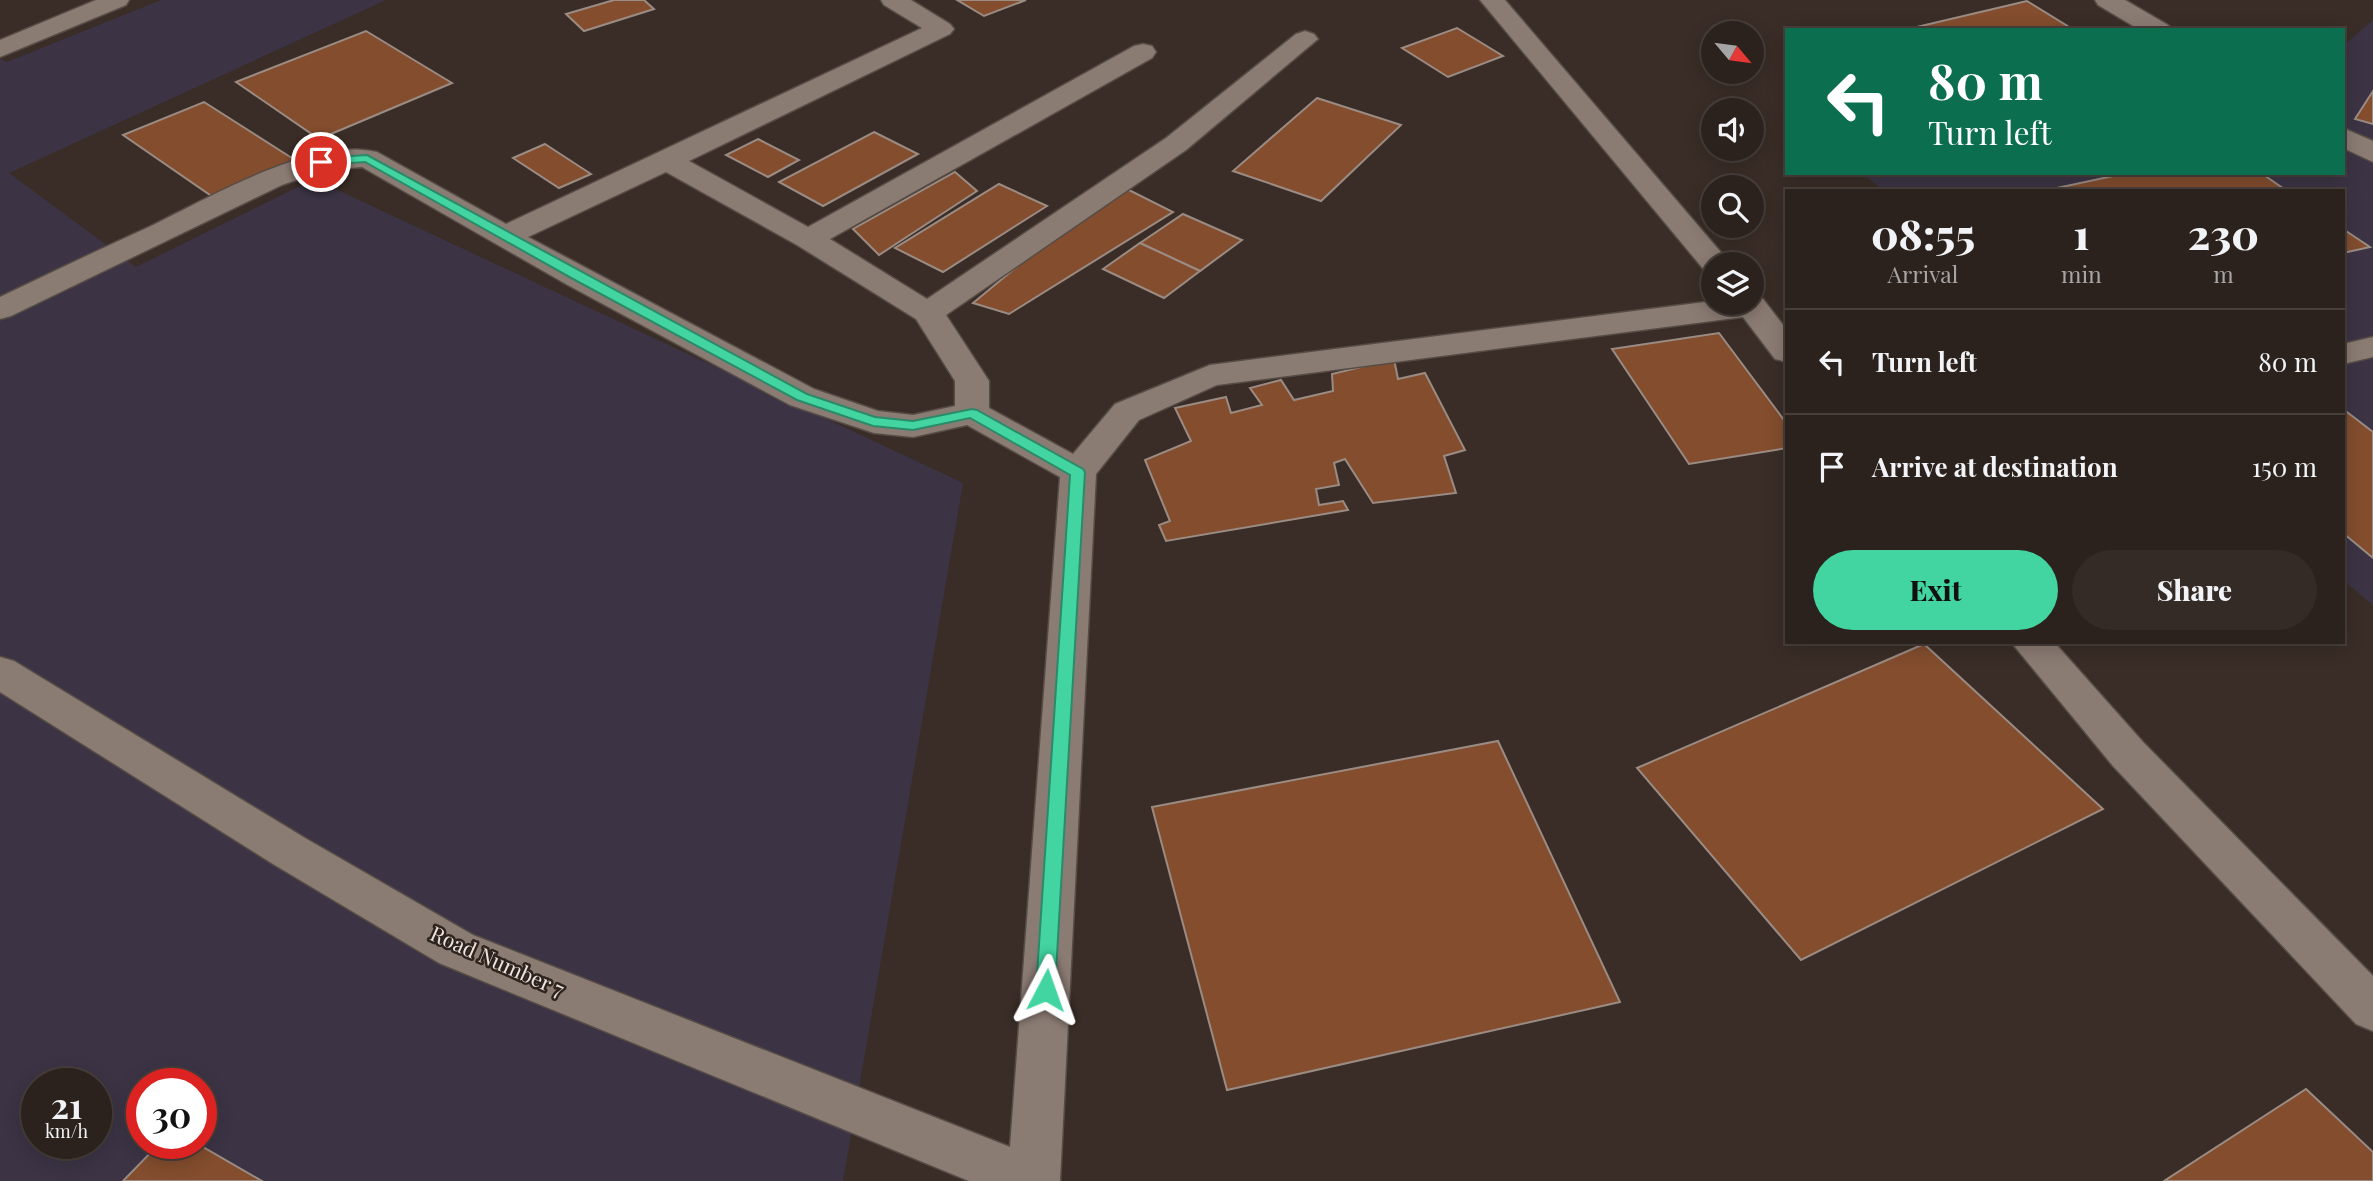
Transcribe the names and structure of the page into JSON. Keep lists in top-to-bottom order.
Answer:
{
  "streets": {
    "street": ["Road Number 7"]
  },
  "north": "bottom right",
  "page": {
    "turn": ["80 m", "Turn left"],
    "eta": [
      "08:55",
      "Arrival",
      "1",
      "min",
      "230",
      "m"
    ],
    "list": [
      {
        "name": "Turn left",
        "value": "80 m"
      },
      {
        "name": "Arrive at destination",
        "value": "150 m"
      }
    ],
    "buttons": ["Exit", "Share"],
    "speed": "21 km/h",
    "limit": "30"
  }
}
